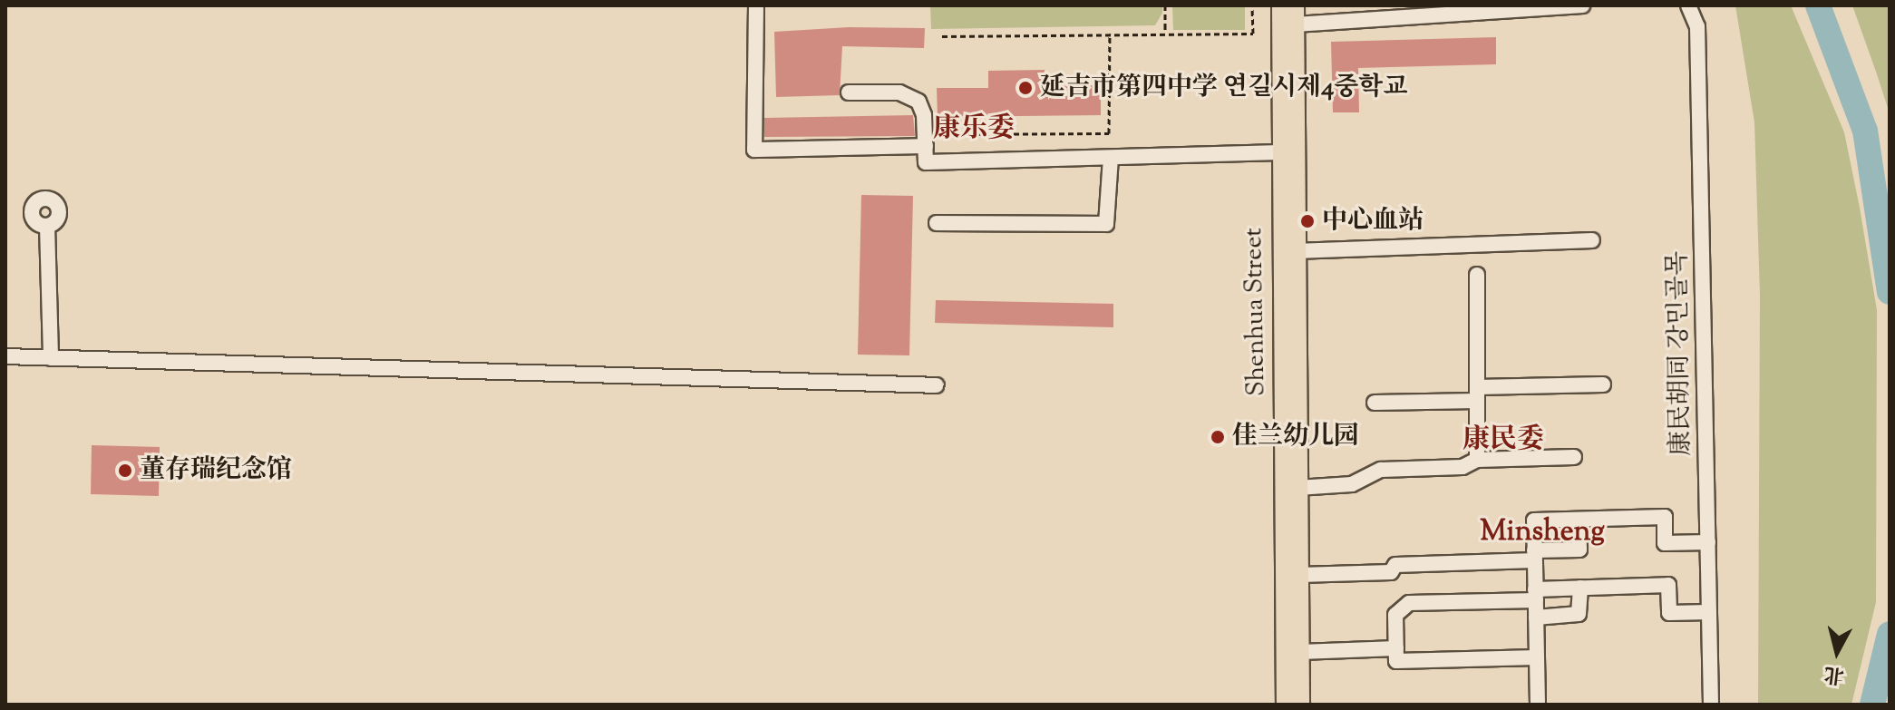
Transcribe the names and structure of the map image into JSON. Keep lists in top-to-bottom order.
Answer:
{
  "streets": {
    "main road": ["Shenhua Street"],
    "street": ["康民胡同 강민골목"]
  },
  "districts": ["康乐委", "康民委", "Minsheng"],
  "places": [
    "延吉市第四中学 연길시제4중학교",
    "中心血站",
    "佳兰幼儿园",
    "董存瑞纪念馆"
  ],
  "north": "bottom"
}
